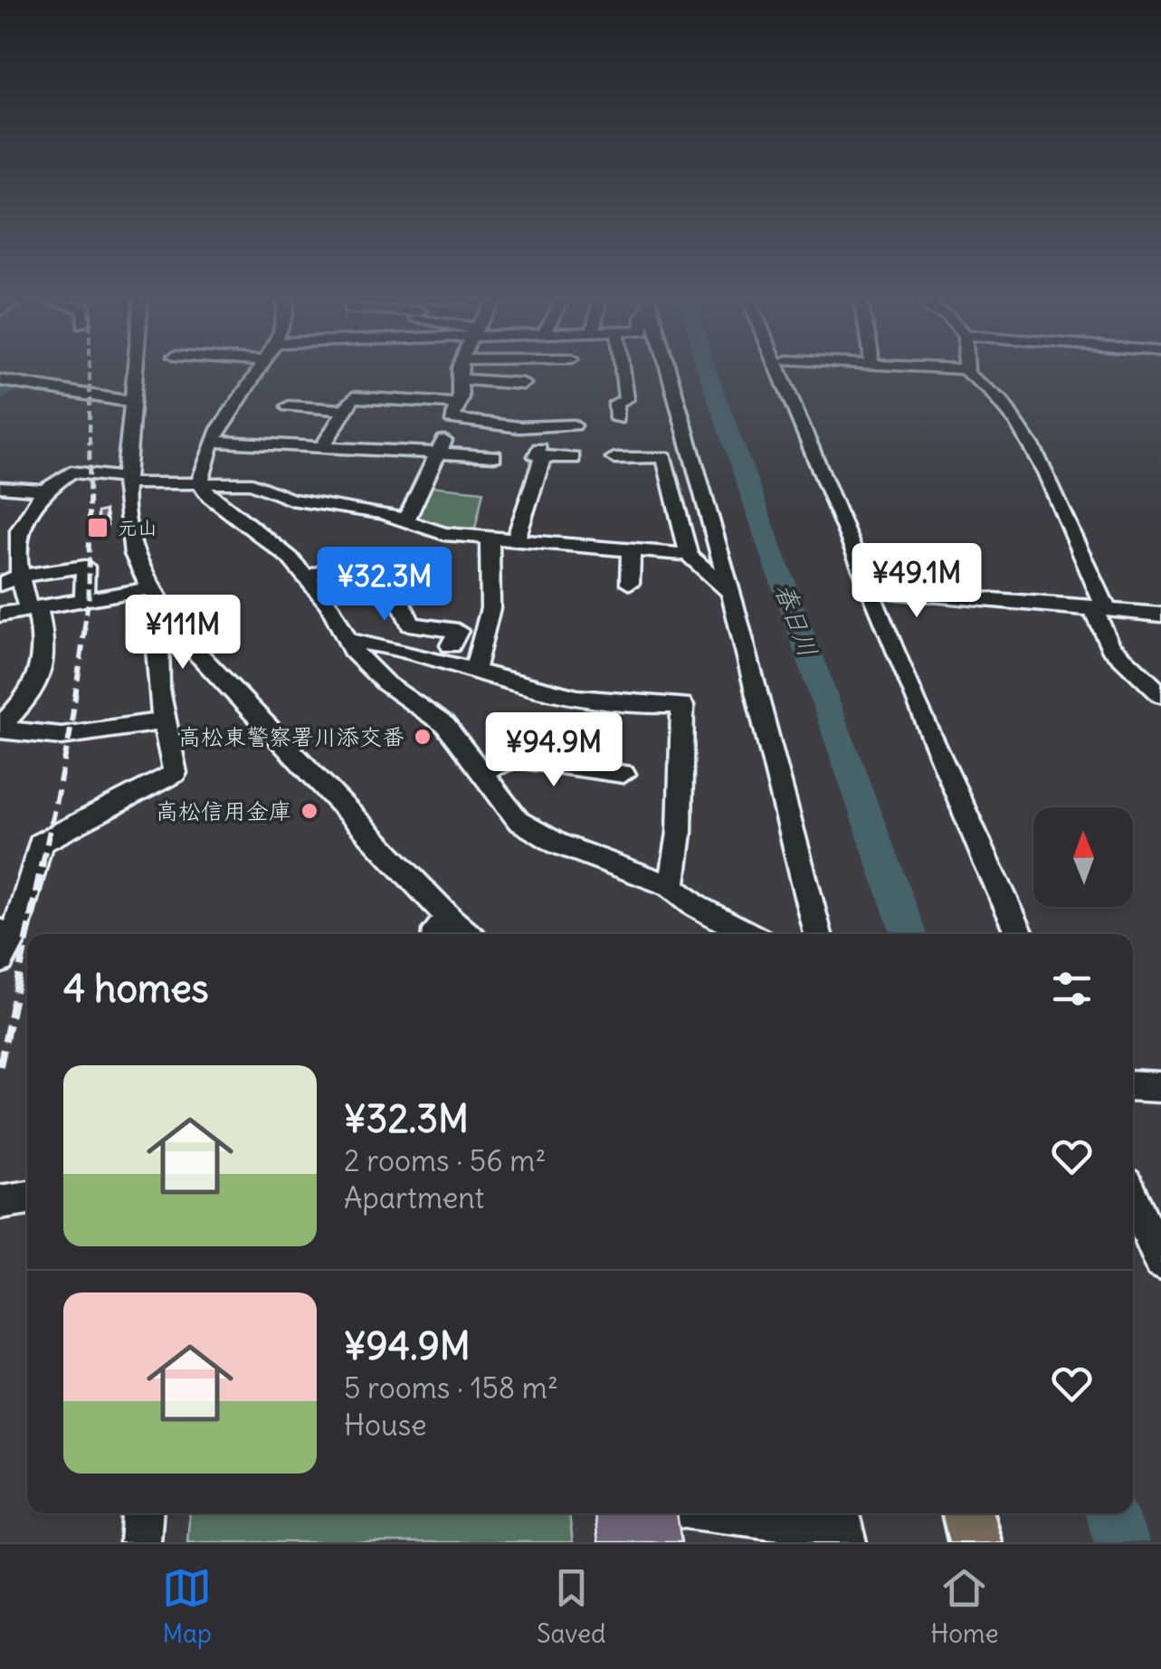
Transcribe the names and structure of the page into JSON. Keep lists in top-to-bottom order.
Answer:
{
  "water": ["春日川"],
  "places": {
    "transit": ["元山"],
    "other": ["高松東警察署川添交番", "高松信用金庫"]
  },
  "north": "top",
  "page": {
    "price": [
      "¥49.1M",
      "¥32.3M",
      "¥111M",
      "¥94.9M"
    ],
    "heading": "4 homes",
    "list": [
      {
        "name": "¥32.3M",
        "note": "2 rooms · 56 m² · Apartment"
      },
      {
        "name": "¥94.9M",
        "note": "5 rooms · 158 m² · House"
      }
    ],
    "tabs": ["Map", "Saved", "Home"]
  }
}
